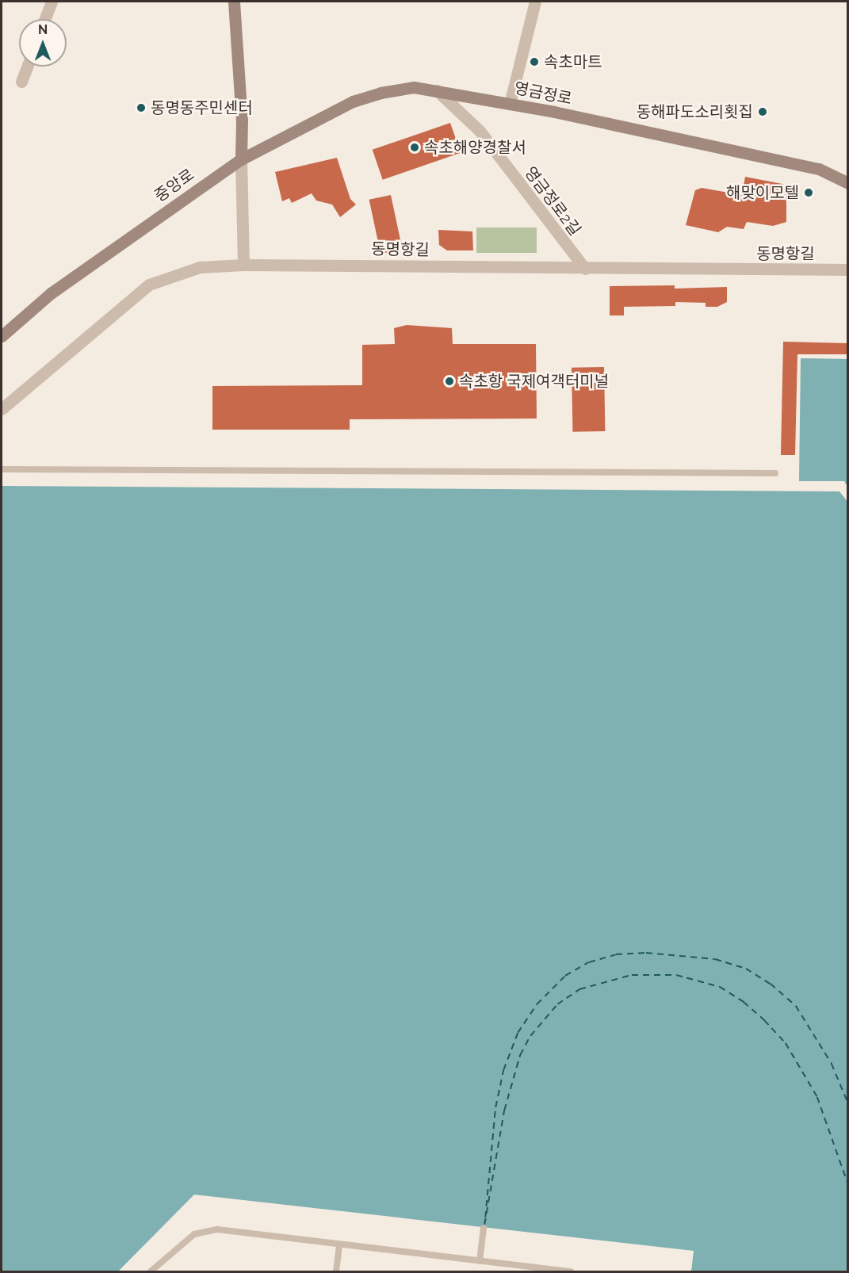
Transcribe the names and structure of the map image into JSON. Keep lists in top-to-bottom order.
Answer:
{
  "streets": {
    "street": [
      "영금정로",
      "중앙로",
      "영금정로2길",
      "동명항길"
    ]
  },
  "crossings": [
    ["영금정로", "중앙로"],
    ["영금정로", "영금정로2길"],
    ["영금정로2길", "동명항길"]
  ],
  "places": [
    "속초마트",
    "동명동주민센터",
    "동해파도소리횟집",
    "속초해양경찰서",
    "해맞이모텔",
    "속초항 국제여객터미널"
  ],
  "north": "top"
}
